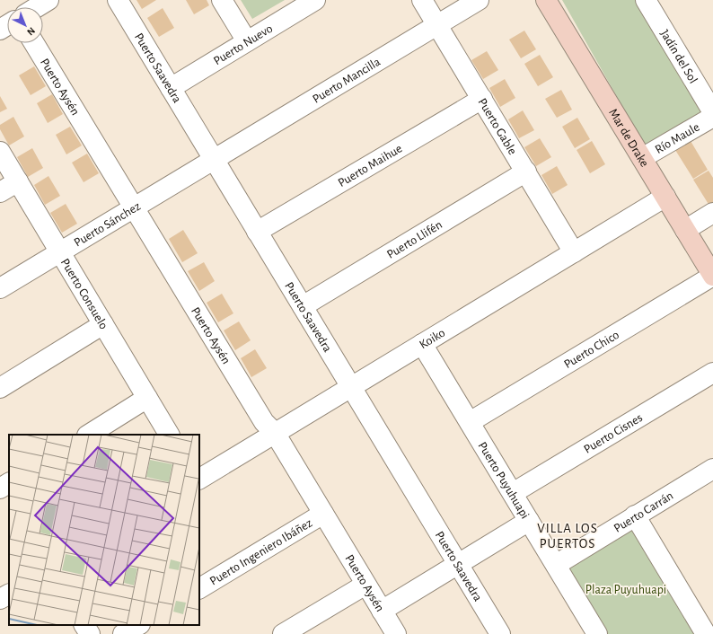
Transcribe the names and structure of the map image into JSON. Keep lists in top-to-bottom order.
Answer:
{
  "streets": {
    "street": [
      "Puerto Nuevo",
      "Jadín del Sol",
      "Puerto Saavedra",
      "Puerto Mancilla",
      "Puerto Aysén",
      "Puerto Gable",
      "Río Maule",
      "Mar de Drake",
      "Puerto Maihue",
      "Puerto Sánchez",
      "Puerto Llifén",
      "Puerto Consuelo",
      "Koiko",
      "Puerto Chico",
      "Puerto Cisnes",
      "Puerto Puyuhuapi",
      "Puerto Carrán",
      "Puerto Ingeniero Ibáñez"
    ]
  },
  "crossings": [
    ["Puerto Nuevo", "Puerto Saavedra"],
    ["Puerto Saavedra", "Puerto Mancilla"],
    ["Puerto Saavedra", "Puerto Maihue"],
    ["Puerto Saavedra", "Puerto Sánchez"],
    ["Puerto Saavedra", "Puerto Llifén"],
    ["Puerto Saavedra", "Koiko"],
    ["Puerto Mancilla", "Puerto Gable"],
    ["Puerto Mancilla", "Puerto Sánchez"],
    ["Puerto Aysén", "Puerto Sánchez"],
    ["Puerto Aysén", "Koiko"],
    ["Puerto Aysén", "Puerto Ingeniero Ibáñez"],
    ["Puerto Gable", "Puerto Maihue"],
    ["Puerto Gable", "Puerto Llifén"],
    ["Puerto Gable", "Koiko"],
    ["Río Maule", "Mar de Drake"],
    ["Mar de Drake", "Koiko"],
    ["Mar de Drake", "Puerto Chico"],
    ["Puerto Sánchez", "Puerto Consuelo"],
    ["Koiko", "Puerto Puyuhuapi"],
    ["Puerto Chico", "Puerto Puyuhuapi"],
    ["Puerto Cisnes", "Puerto Puyuhuapi"],
    ["Puerto Puyuhuapi", "Puerto Carrán"]
  ],
  "districts": ["VILLA LOS PUERTOS"],
  "parks": ["Plaza Puyuhuapi"],
  "north": "bottom right"
}
